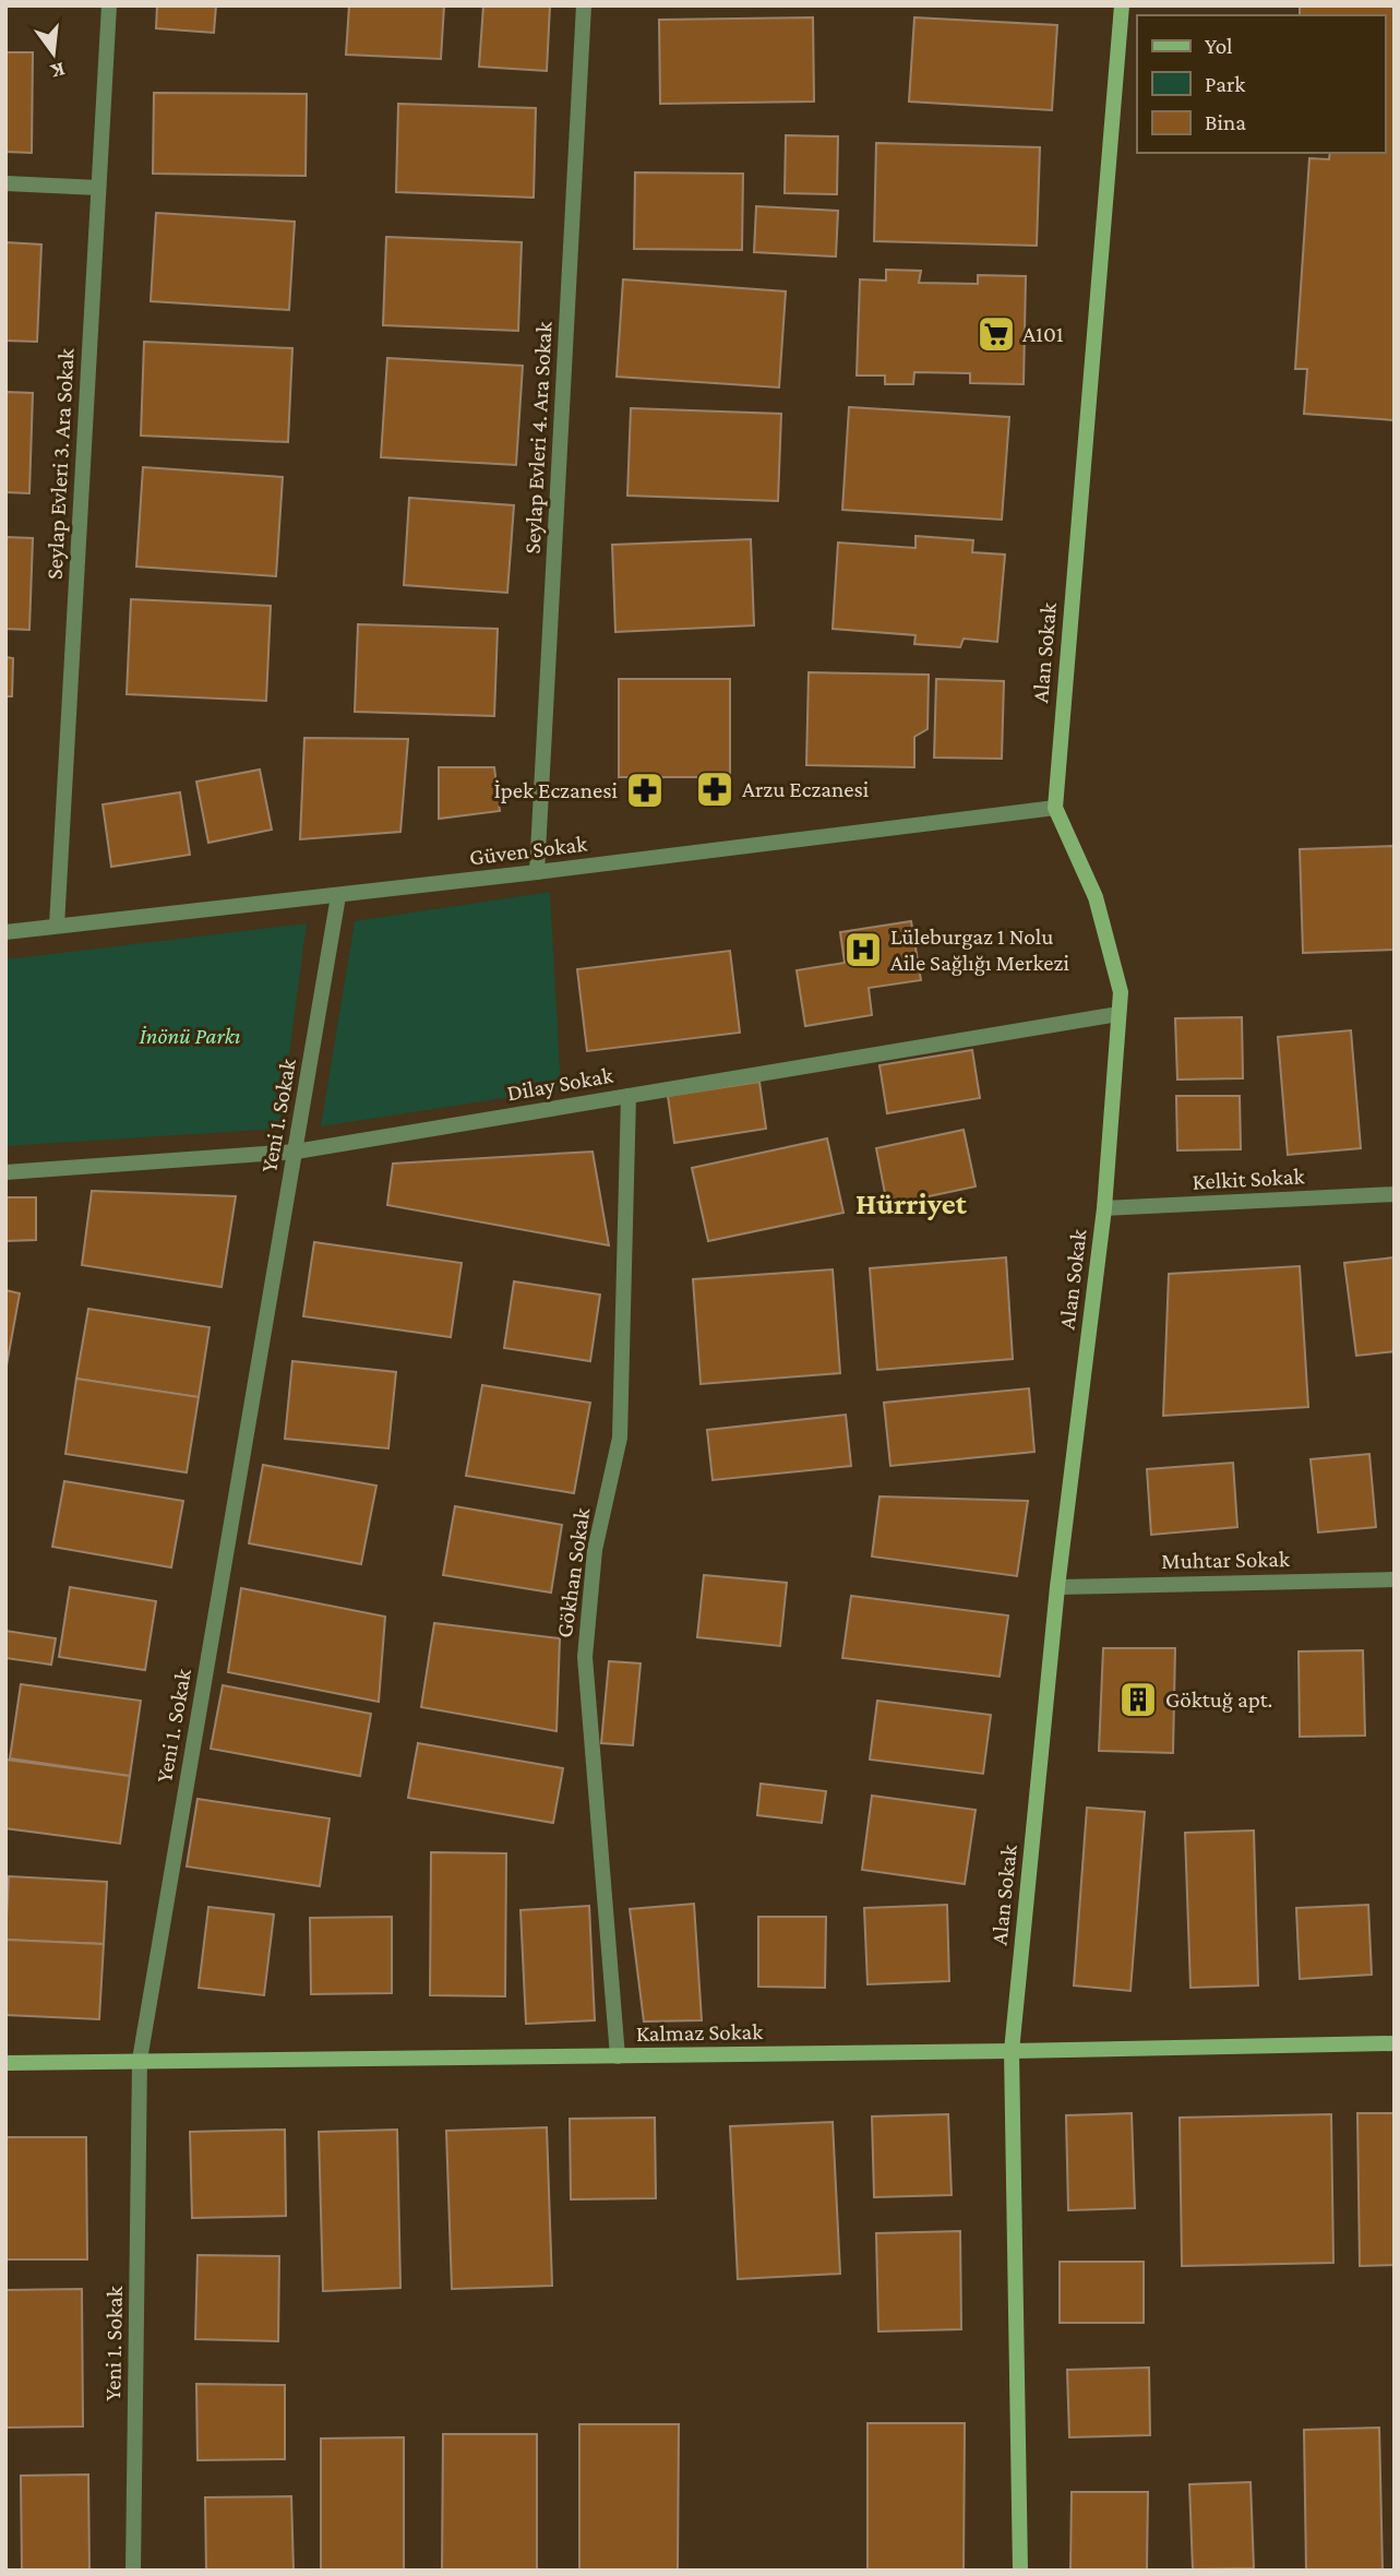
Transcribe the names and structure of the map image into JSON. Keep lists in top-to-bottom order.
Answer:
{
  "streets": {
    "street": [
      "Seylap Evleri 4. Ara Sokak",
      "Seylap Evleri 3. Ara Sokak",
      "Alan Sokak",
      "Güven Sokak",
      "Dilay Sokak",
      "Yeni 1. Sokak",
      "Kelkit Sokak",
      "Muhtar Sokak",
      "Gökhan Sokak",
      "Kalmaz Sokak"
    ]
  },
  "crossings": [
    ["Seylap Evleri 4. Ara Sokak", "Güven Sokak"],
    ["Seylap Evleri 3. Ara Sokak", "Güven Sokak"],
    ["Alan Sokak", "Güven Sokak"],
    ["Alan Sokak", "Dilay Sokak"],
    ["Alan Sokak", "Kelkit Sokak"],
    ["Alan Sokak", "Muhtar Sokak"],
    ["Alan Sokak", "Kalmaz Sokak"],
    ["Güven Sokak", "Yeni 1. Sokak"],
    ["Dilay Sokak", "Yeni 1. Sokak"],
    ["Dilay Sokak", "Gökhan Sokak"],
    ["Yeni 1. Sokak", "Kalmaz Sokak"],
    ["Gökhan Sokak", "Kalmaz Sokak"]
  ],
  "districts": ["Hürriyet"],
  "parks": ["İnönü Parkı"],
  "places": {
    "supermarket": ["A101"],
    "pharmacy": ["Arzu Eczanesi", "İpek Eczanesi"],
    "hospital": ["Lüleburgaz 1 Nolu Aile Sağlığı Merkezi"],
    "building": ["Göktuğ apt."]
  },
  "legend": ["Yol", "Park", "Bina"],
  "north": "bottom"
}
